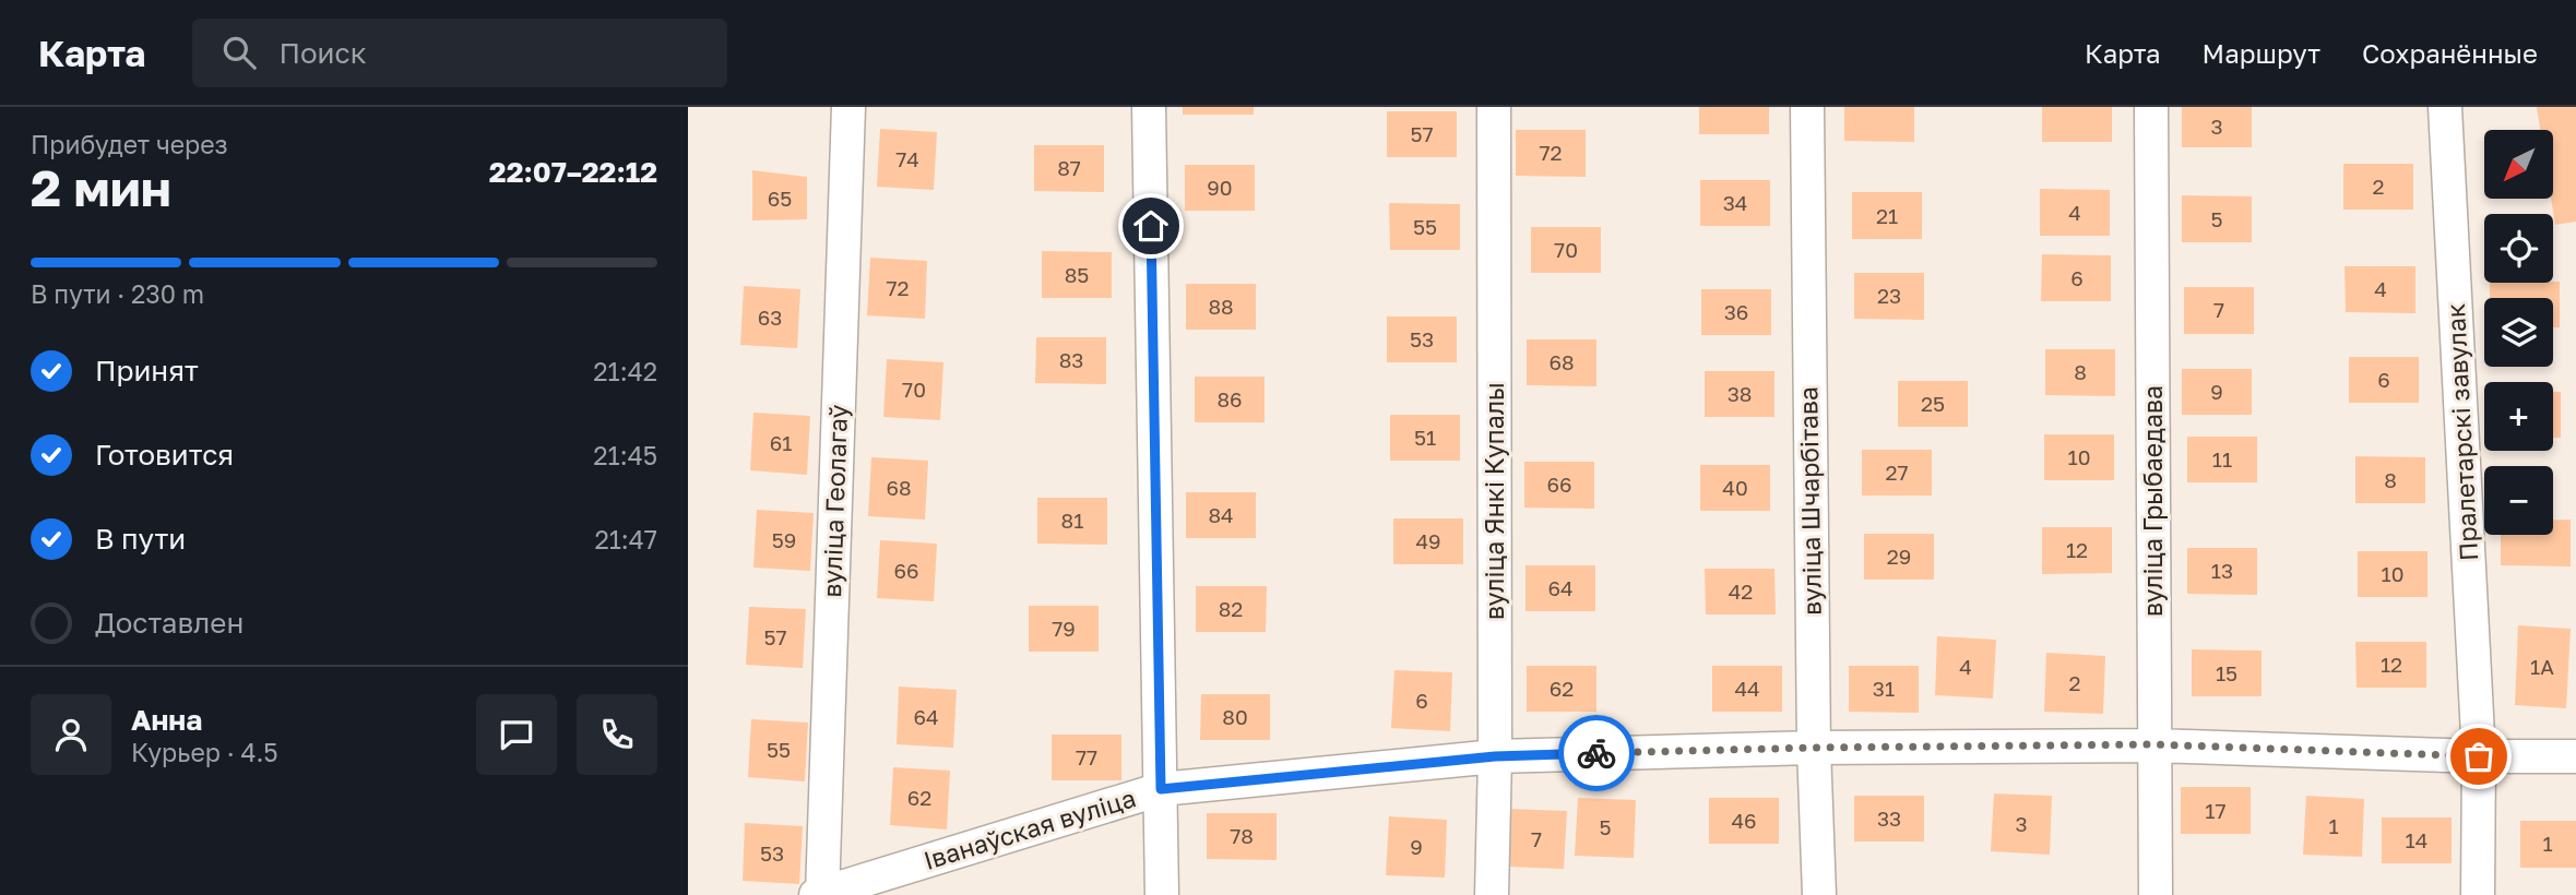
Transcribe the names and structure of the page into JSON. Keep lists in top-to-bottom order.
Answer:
{
  "streets": {
    "street": [
      "Пралетарскі завулак",
      "вуліца Геолагаў",
      "вуліца Янкі Купалы",
      "вуліца Шчарбітава",
      "вуліца Грыбаедава",
      "Іванаўская вуліца"
    ]
  },
  "crossings": [
    ["Пралетарскі завулак", "Іванаўская вуліца"],
    ["вуліца Геолагаў", "Іванаўская вуліца"],
    ["вуліца Янкі Купалы", "Іванаўская вуліца"],
    ["вуліца Шчарбітава", "Іванаўская вуліца"],
    ["вуліца Грыбаедава", "Іванаўская вуліца"]
  ],
  "house_numbers": [
    "3",
    "57",
    "72",
    "74",
    "87",
    "2",
    "90",
    "65",
    "34",
    "4",
    "21",
    "5",
    "55",
    "70",
    "85",
    "6",
    "72",
    "4",
    "23",
    "88",
    "7",
    "36",
    "63",
    "53",
    "83",
    "68",
    "8",
    "6",
    "70",
    "9",
    "38",
    "86",
    "25",
    "51",
    "61",
    "10",
    "11",
    "27",
    "8",
    "66",
    "68",
    "40",
    "84",
    "81",
    "59",
    "49",
    "12",
    "29",
    "66",
    "13",
    "10",
    "64",
    "42",
    "82",
    "79",
    "57",
    "12",
    "4",
    "1А",
    "15",
    "2",
    "62",
    "44",
    "31",
    "6",
    "64",
    "80",
    "55",
    "77",
    "62",
    "17",
    "33",
    "46",
    "3",
    "1",
    "5",
    "78",
    "7",
    "14",
    "1",
    "9",
    "53"
  ],
  "north": "bottom left",
  "page": {
    "header": "Карта",
    "search": "Поиск",
    "nav": ["Карта", "Маршрут", "Сохранённые"],
    "heading": ["2 мин", "Прибудет через", "22:07–22:12"],
    "panel": ["Анна", "Курьер · 4.5"],
    "map_buttons": ["+", "−"],
    "bar": "В пути · 230 m",
    "list": [
      ["Принят", "21:42"],
      ["Готовится", "21:45"],
      ["В пути", "21:47"],
      "Доставлен"
    ]
  }
}
